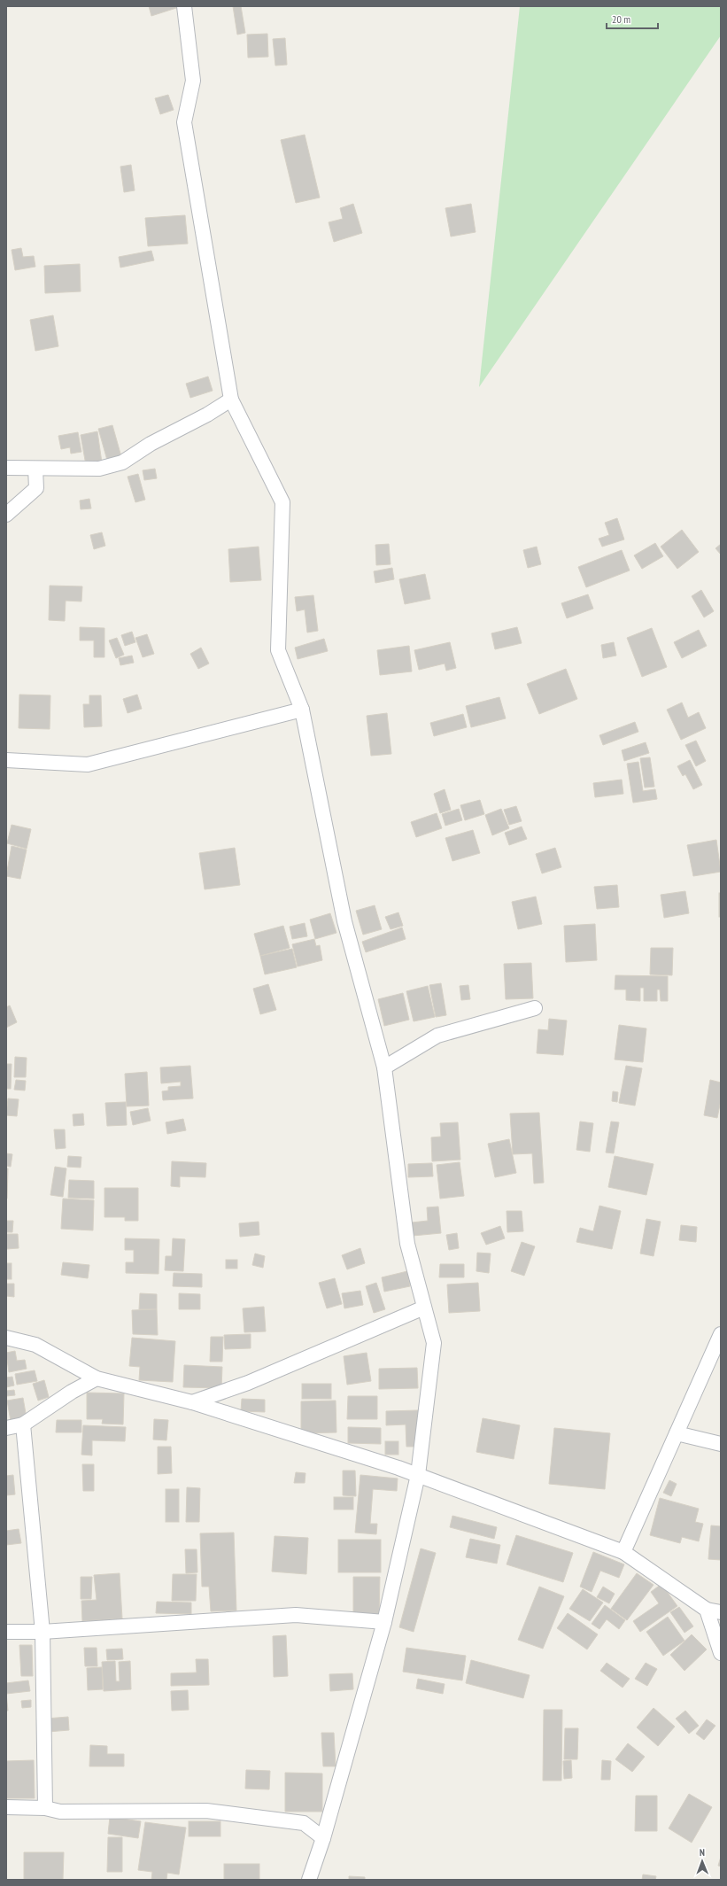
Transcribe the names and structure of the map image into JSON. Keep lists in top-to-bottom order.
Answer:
{
  "scale_bar": "20 m",
  "north": "top"
}
